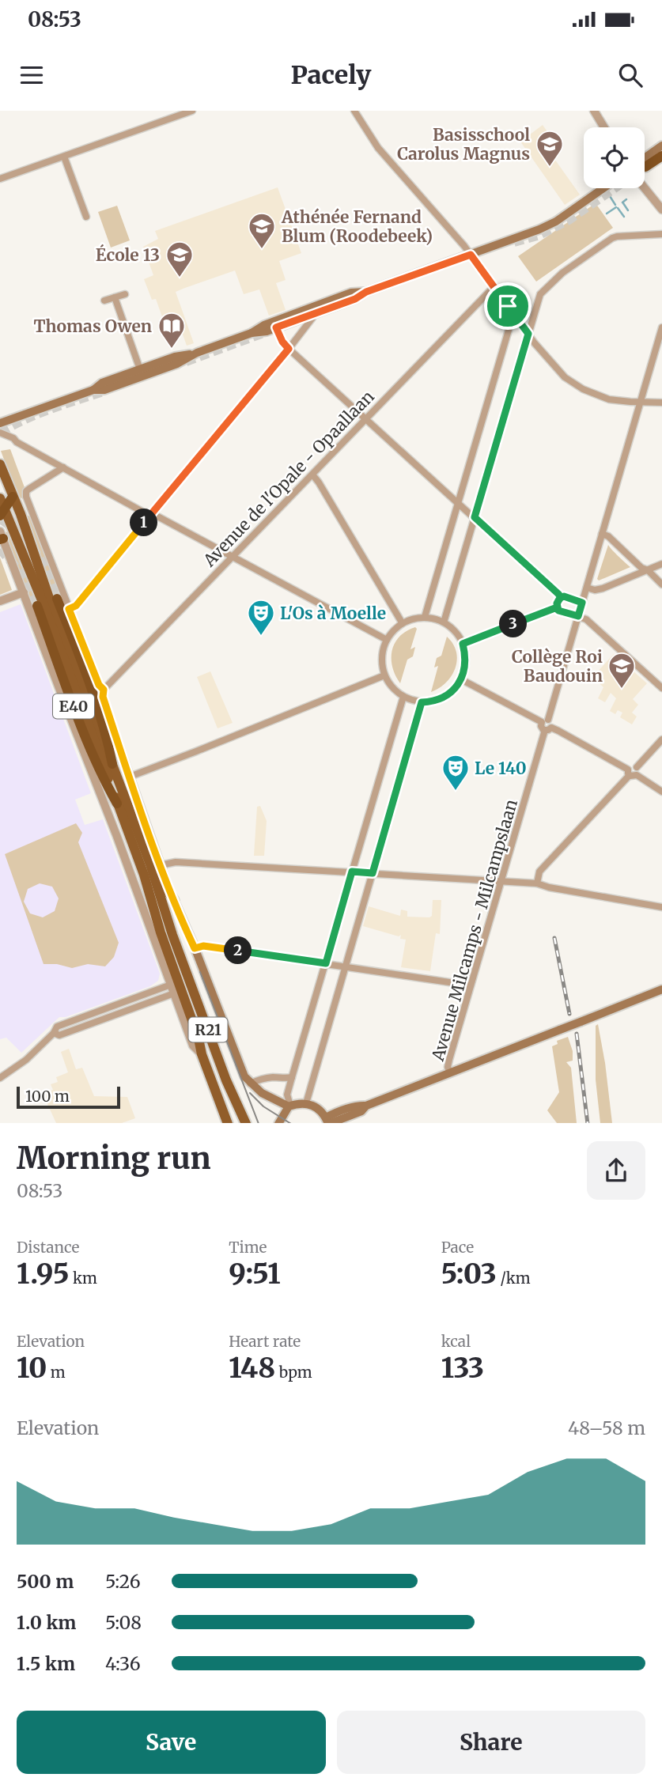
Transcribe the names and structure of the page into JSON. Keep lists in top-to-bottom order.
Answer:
{
  "streets": {
    "highway": ["E40"],
    "main road": ["R21"],
    "street": ["Avenue de l'Opale - Opaallaan", "Avenue Milcamps - Milcampslaan"]
  },
  "crossings": [
    ["E40", "R21"]
  ],
  "places": {
    "school or university": [
      "Basisschool Carolus Magnus",
      "Athénée Fernand Blum (Roodebeek)",
      "École 13",
      "Collège Roi Baudouin"
    ],
    "library": ["Thomas Owen"],
    "theatre": ["L'Os à Moelle", "Le 140"]
  },
  "scale_bar": "100 m",
  "page": {
    "status": "08:53",
    "header": "Pacely",
    "pins": ["1", "3", "2"],
    "scale": "100 m",
    "heading": ["Morning run", "08:53"],
    "stats": [
      ["Distance", "1.95 km"],
      ["Time", "9:51"],
      ["Pace", "5:03 /km"],
      ["Elevation", "10 m"],
      ["Heart rate", "148 bpm"],
      ["kcal", "133"]
    ],
    "chart": ["Elevation", "48–58 m"],
    "list": [
      {
        "name": "500 m",
        "note": "5:26"
      },
      {
        "name": "1.0 km",
        "note": "5:08"
      },
      {
        "name": "1.5 km",
        "note": "4:36"
      }
    ],
    "buttons": ["Save", "Share"]
  }
}
